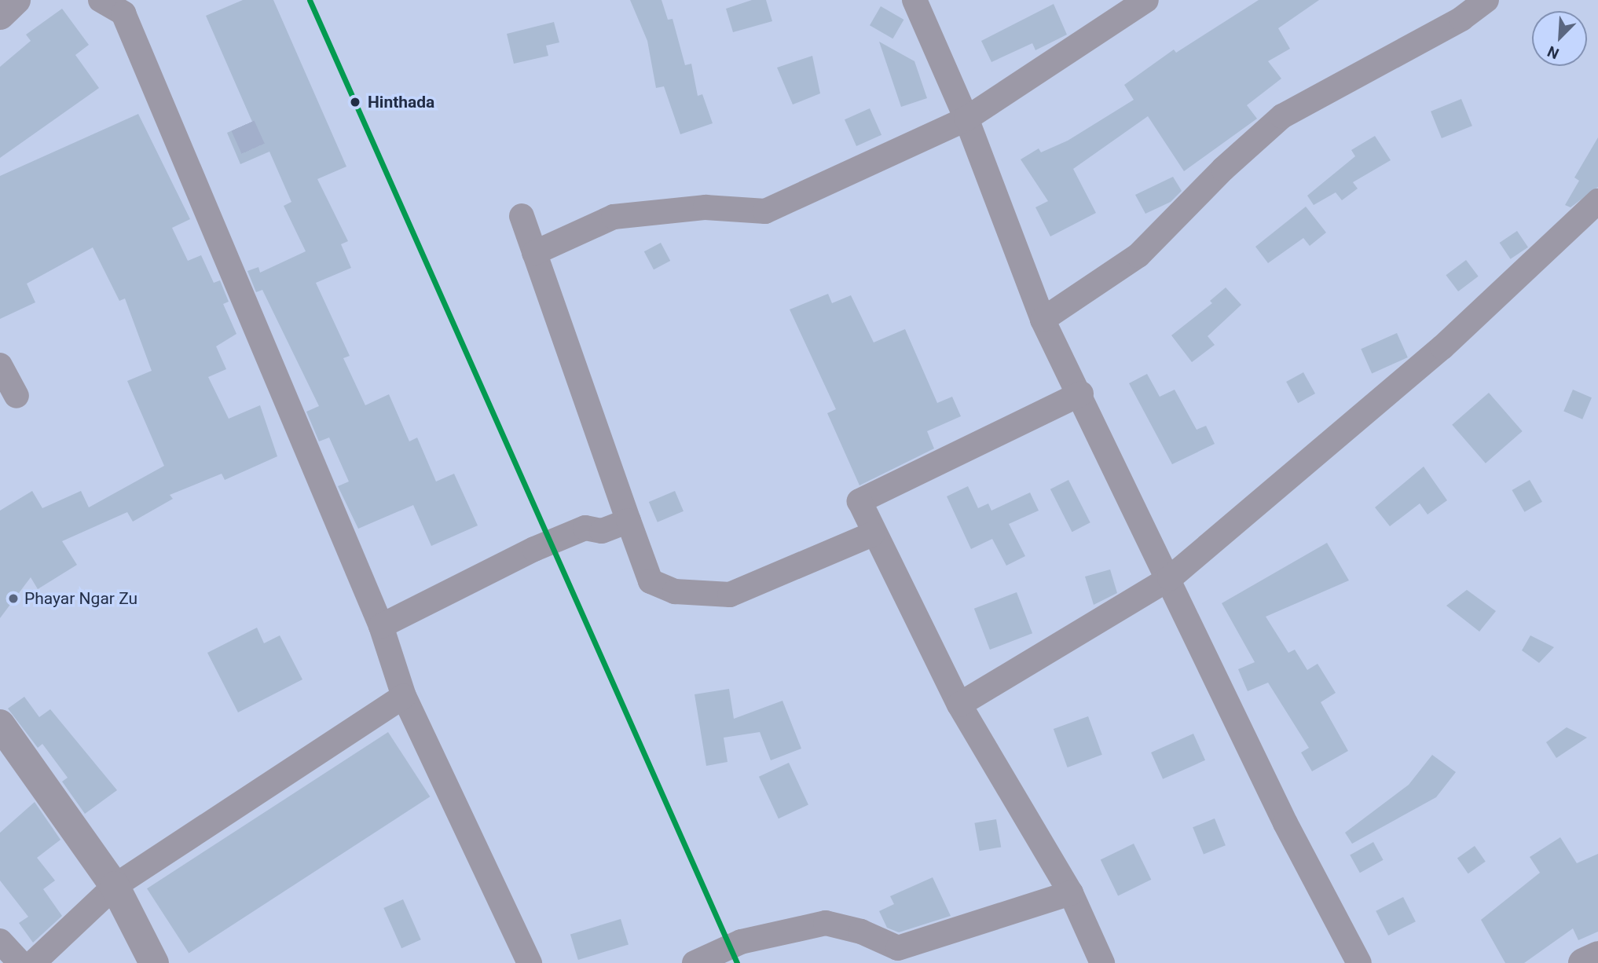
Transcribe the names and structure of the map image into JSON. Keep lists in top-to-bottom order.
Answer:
{
  "places": ["Hinthada", "Phayar Ngar Zu"],
  "north": "bottom left"
}
